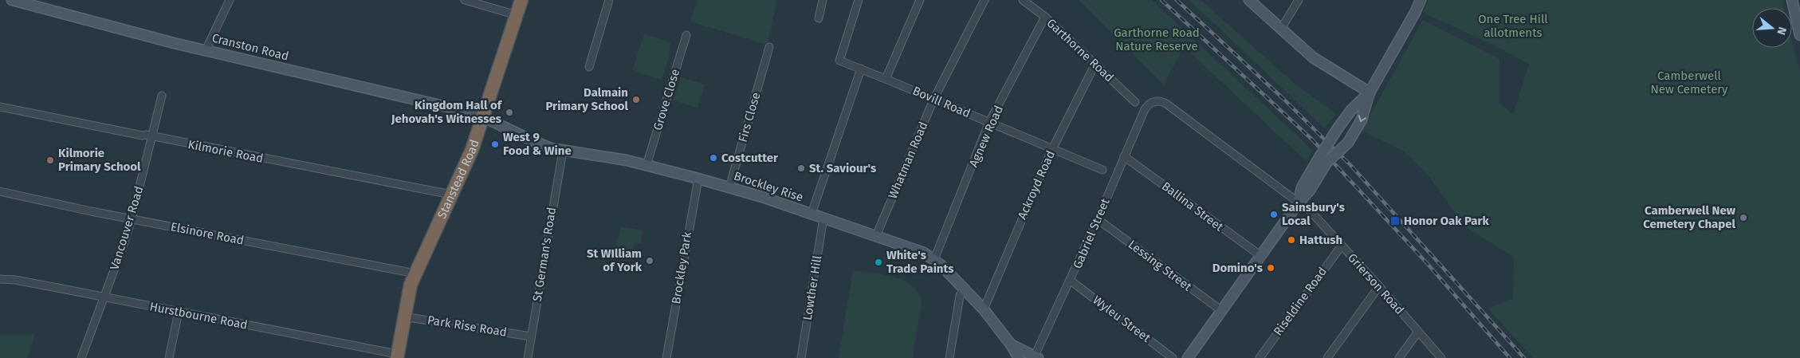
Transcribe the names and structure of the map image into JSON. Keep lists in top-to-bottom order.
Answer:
{
  "streets": {
    "highway": ["Stanstead Road"],
    "main road": ["Cranston Road", "Brockley Rise"],
    "street": [
      "Garthorne Road",
      "Grove Close",
      "Bovill Road",
      "Firs Close",
      "Agnew Road",
      "Kilmorie Road",
      "Whatman Road",
      "Ackroyd Road",
      "Ballina Street",
      "Vancouver Road",
      "Elsinore Road",
      "Gabriel Street",
      "St German's Road",
      "Lessing Street",
      "Brockley Park",
      "Grierson Road",
      "Lowther Hill",
      "Riseldine Road",
      "Hurstbourne Road",
      "Wyleu Street",
      "Park Rise Road"
    ]
  },
  "crossings": [
    ["Cranston Road", "Stanstead Road"],
    ["Cranston Road", "Brockley Rise"],
    ["Garthorne Road", "Agnew Road"],
    ["Garthorne Road", "Ackroyd Road"],
    ["Grove Close", "Brockley Rise"],
    ["Bovill Road", "Agnew Road"],
    ["Bovill Road", "Whatman Road"],
    ["Bovill Road", "Ackroyd Road"],
    ["Firs Close", "Brockley Rise"],
    ["Agnew Road", "Brockley Rise"],
    ["Kilmorie Road", "Stanstead Road"],
    ["Kilmorie Road", "Vancouver Road"],
    ["Whatman Road", "Brockley Rise"],
    ["Stanstead Road", "Brockley Rise"],
    ["Stanstead Road", "Elsinore Road"],
    ["Stanstead Road", "Hurstbourne Road"],
    ["Stanstead Road", "Park Rise Road"],
    ["Ackroyd Road", "Brockley Rise"],
    ["Brockley Rise", "St German's Road"],
    ["Brockley Rise", "Brockley Park"],
    ["Brockley Rise", "Lowther Hill"],
    ["Ballina Street", "Gabriel Street"],
    ["Vancouver Road", "Elsinore Road"],
    ["Vancouver Road", "Hurstbourne Road"],
    ["Gabriel Street", "Lessing Street"],
    ["Gabriel Street", "Wyleu Street"],
    ["St German's Road", "Park Rise Road"],
    ["Grierson Road", "Riseldine Road"]
  ],
  "parks": ["One Tree Hill allotments", "Garthorne Road Nature Reserve", "Camberwell New Cemetery"],
  "places": {
    "other": [
      "Dalmain Primary School",
      "Kingdom Hall of Jehovah's Witnesses",
      "West 9 Food & Wine",
      "Costcutter",
      "Kilmorie Primary School",
      "St. Saviour's",
      "Sainsbury's Local",
      "Camberwell New Cemetery Chapel",
      "Hattush",
      "St WIlliam of York",
      "White's Trade Paints",
      "Domino's"
    ],
    "transit": ["Honor Oak Park"]
  },
  "north": "right"
}
